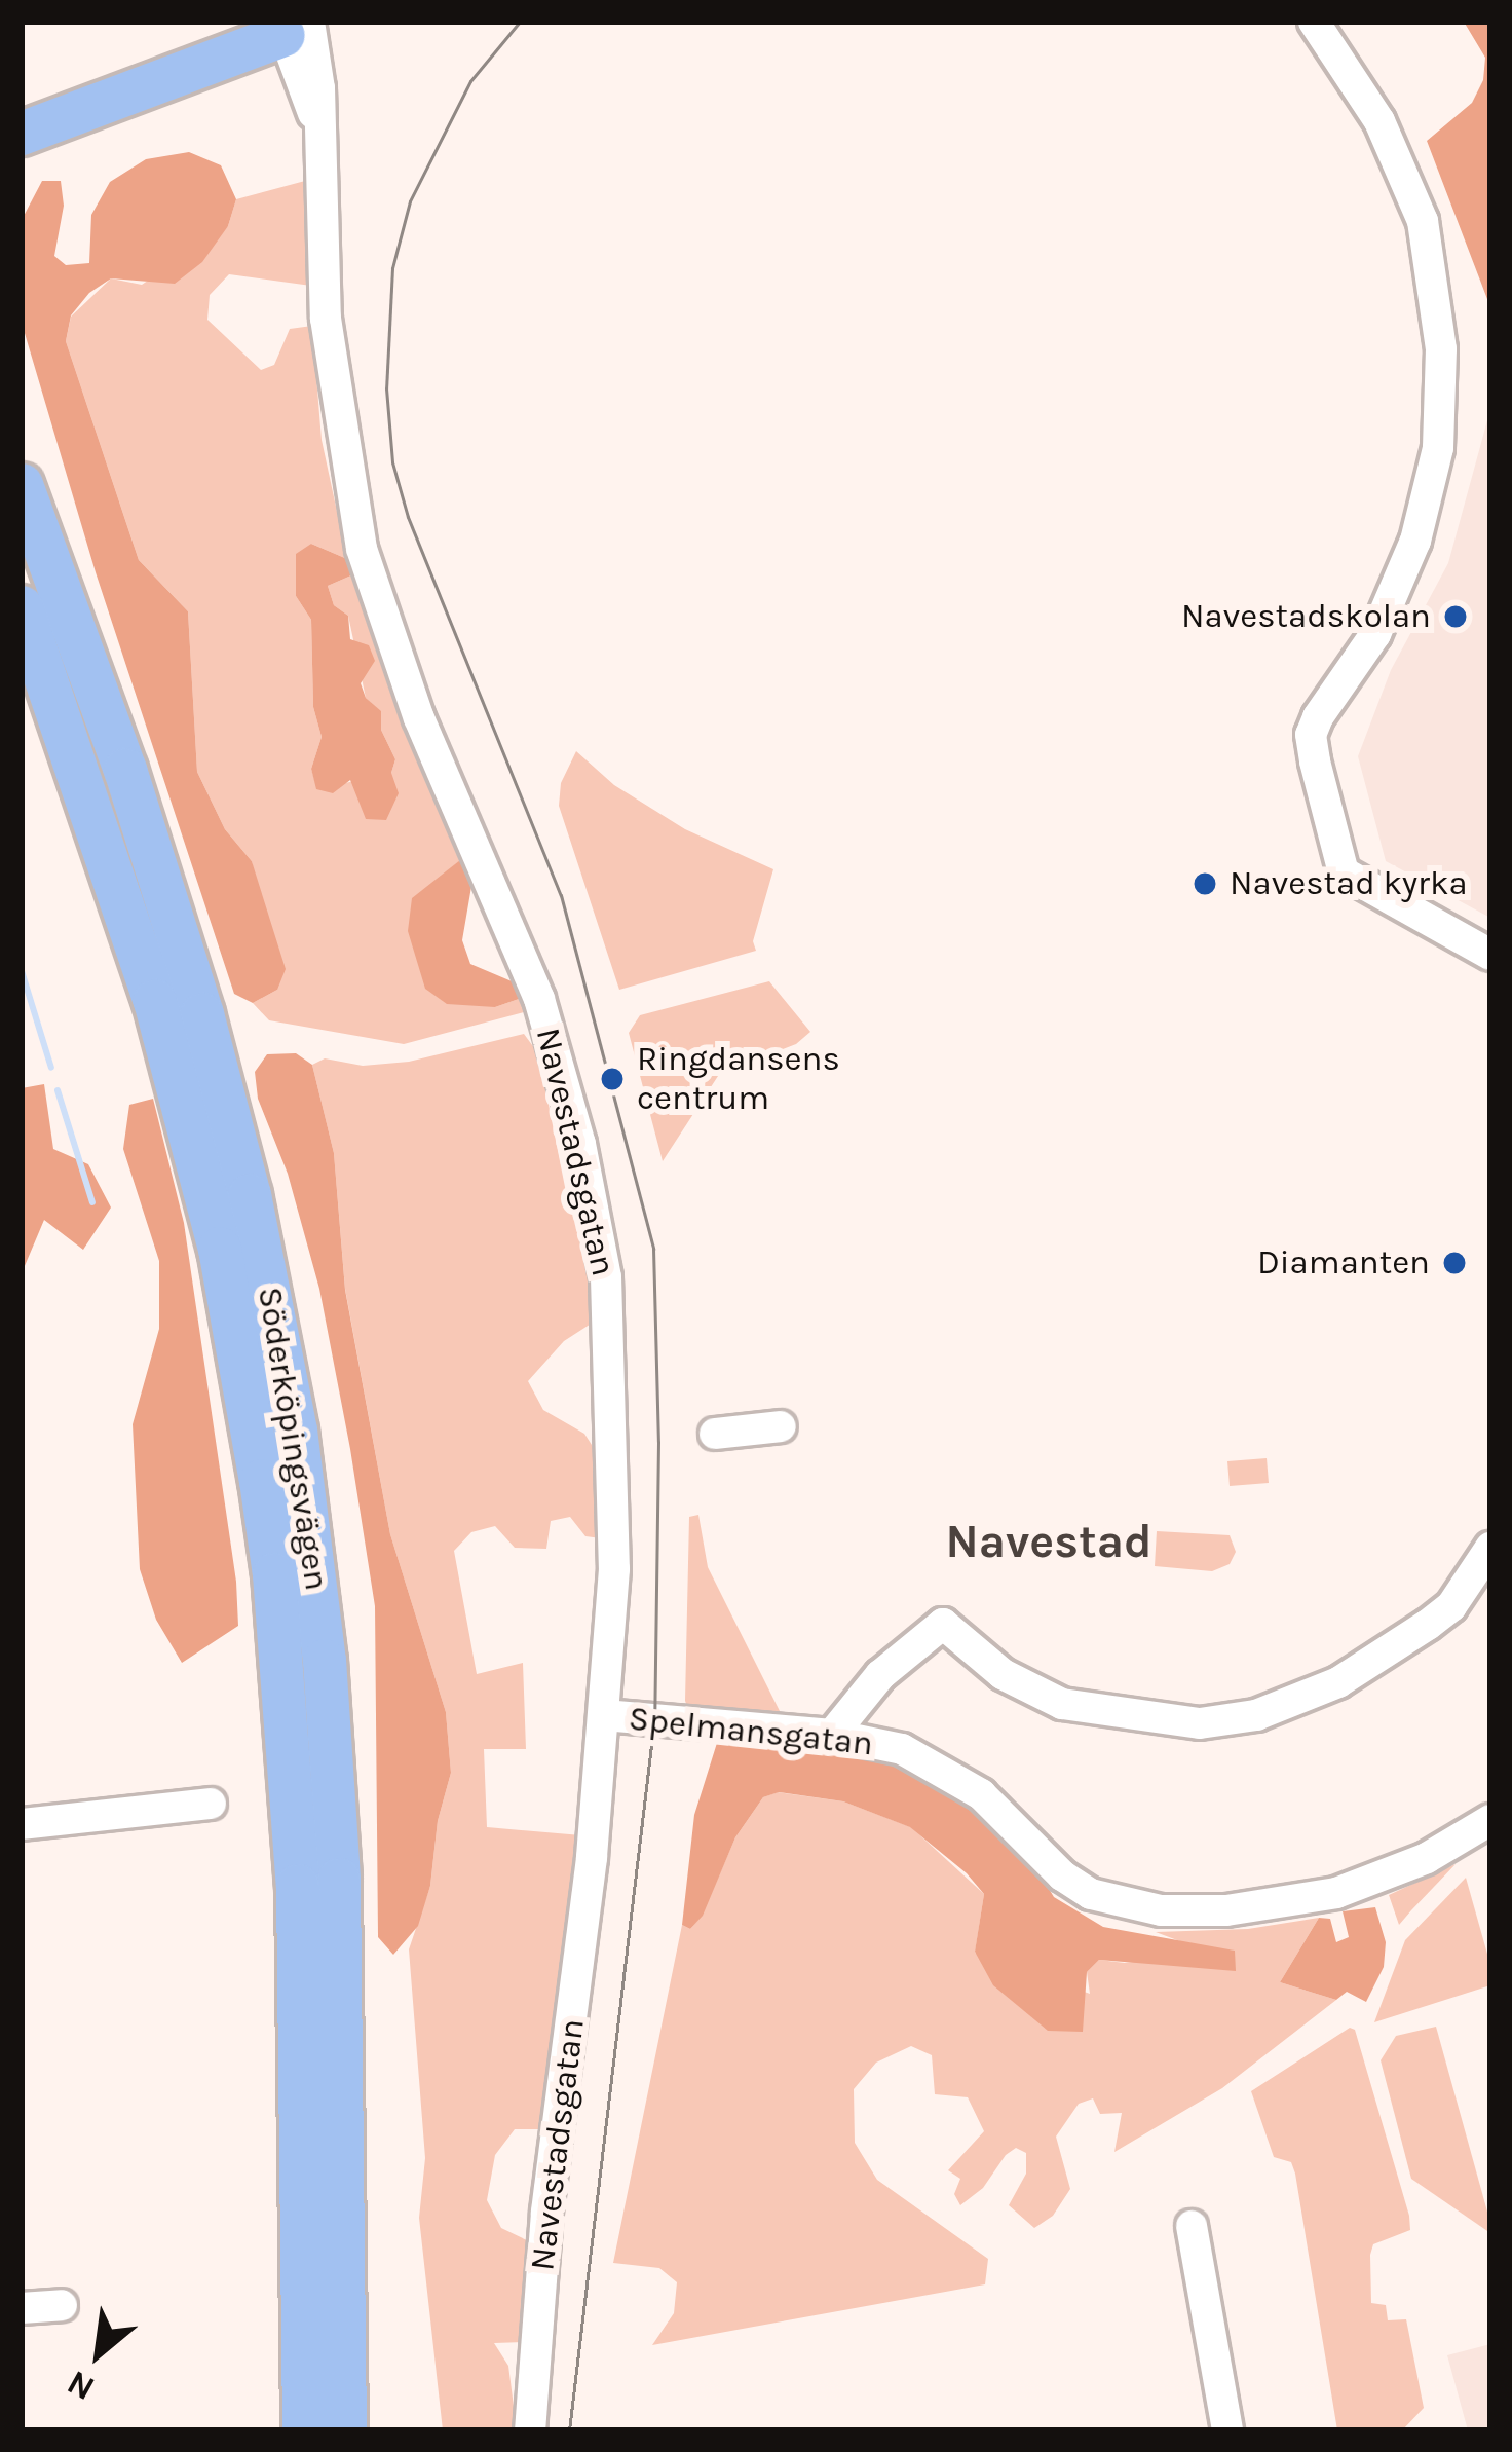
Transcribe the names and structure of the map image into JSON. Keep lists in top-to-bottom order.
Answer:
{
  "streets": {
    "highway": ["Söderköpingsvägen"],
    "street": ["Navestadsgatan", "Spelmansgatan"]
  },
  "crossings": [
    ["Navestadsgatan", "Spelmansgatan"]
  ],
  "districts": ["Navestad"],
  "places": [
    "Navestadskolan",
    "Navestad kyrka",
    "Ringdansens centrum",
    "Diamanten"
  ],
  "north": "bottom left"
}
